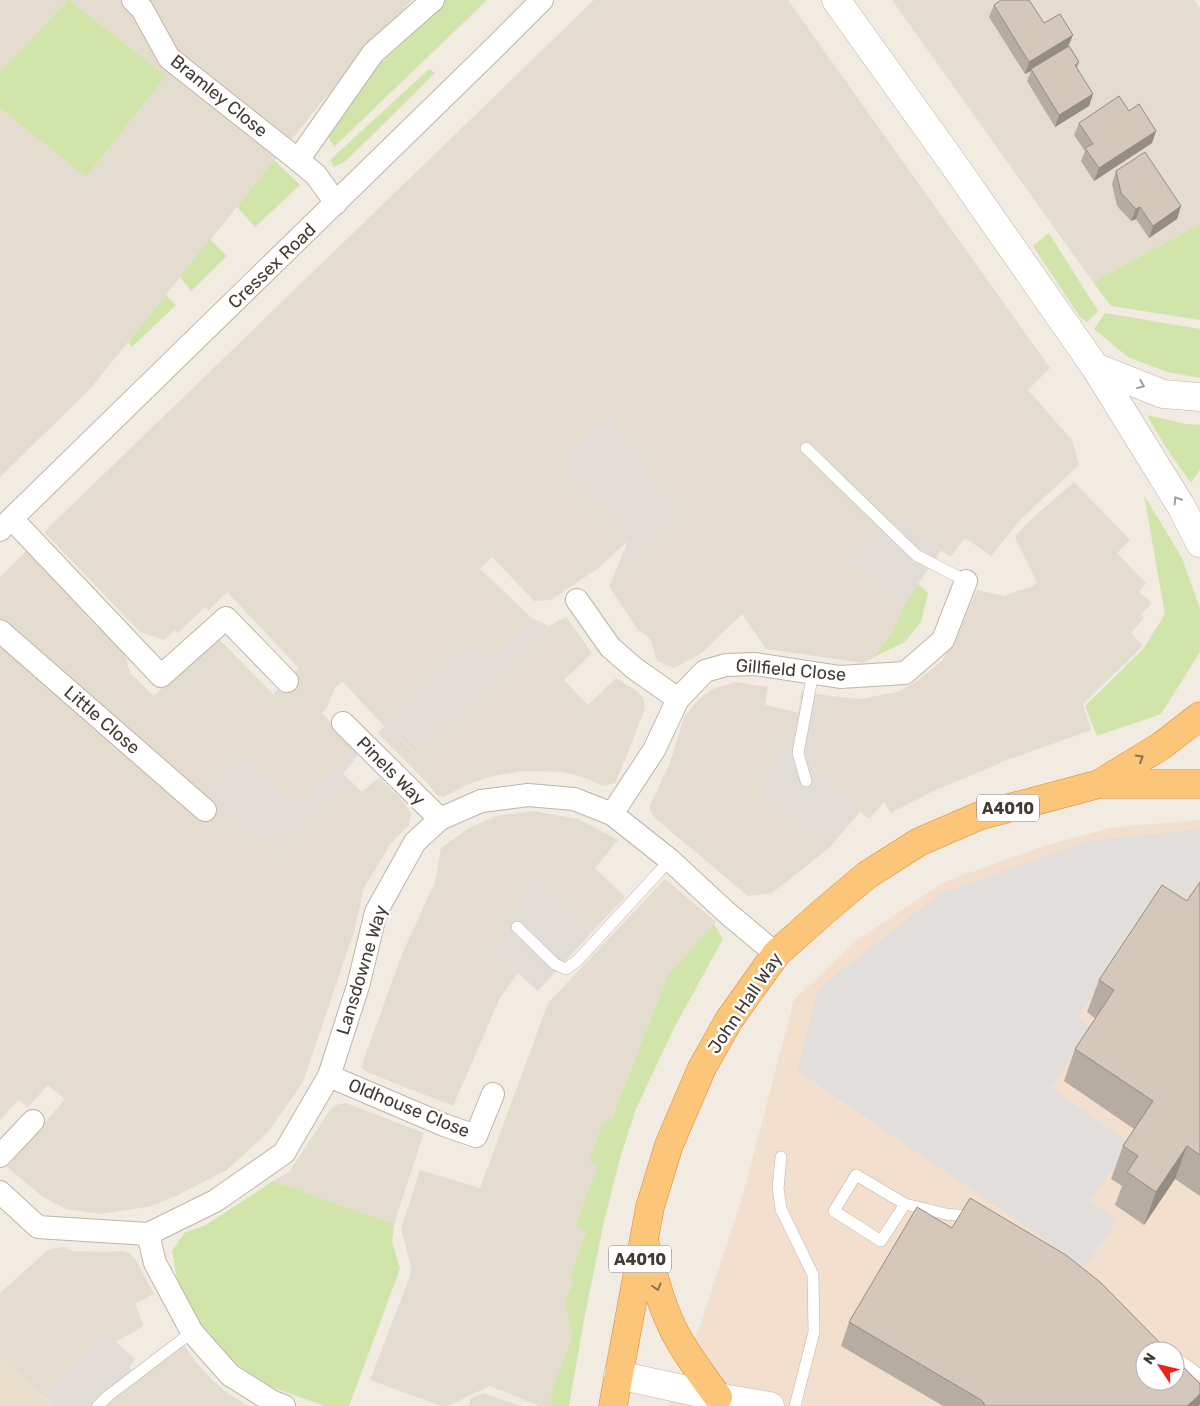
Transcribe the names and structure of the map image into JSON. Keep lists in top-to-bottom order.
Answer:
{
  "streets": {
    "highway": ["A4010", "John Hall Way"],
    "street": [
      "Bramley Close",
      "Cressex Road",
      "Gillfield Close",
      "Little Close",
      "Pinels Way",
      "Lansdowne Way",
      "Oldhouse Close"
    ]
  },
  "crossings": [
    ["Bramley Close", "Cressex Road"],
    ["Gillfield Close", "Lansdowne Way"],
    ["Pinels Way", "Lansdowne Way"],
    ["Lansdowne Way", "John Hall Way"],
    ["Lansdowne Way", "Oldhouse Close"]
  ],
  "north": "top left"
}
